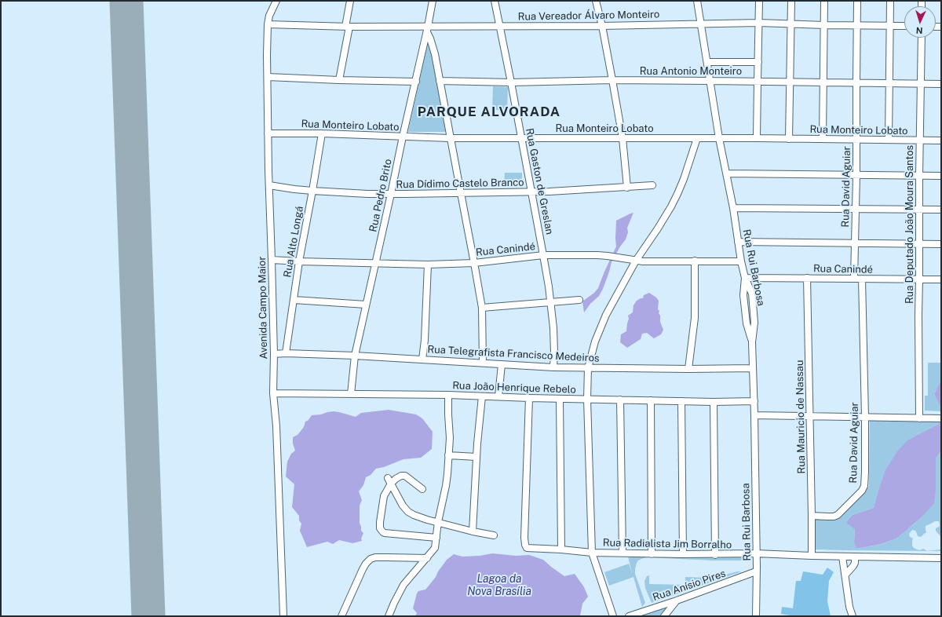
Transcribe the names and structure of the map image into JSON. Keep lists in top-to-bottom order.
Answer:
{
  "streets": {
    "street": [
      "Rua Vereador Álvaro Monteiro",
      "Rua Antonio Monteiro",
      "Rua Monteiro Lobato",
      "Rua Gaston de Greslan",
      "Rua Dídimo Castelo Branco",
      "Rua David Aguiar",
      "Rua Pedro Brito",
      "Rua Deputado João Moura Santos",
      "Rua Alto Longá",
      "Rua Canindé",
      "Rua Rui Barbosa",
      "Avenida Campo Maior",
      "Rua Telegrafista Francisco Medeiros",
      "Rua João Henrique Rebelo",
      "Rua Mauricio de Nassau",
      "Rua Radialista Jim Borralho",
      "Rua Anísio Pires"
    ]
  },
  "crossings": [
    ["Rua Vereador Álvaro Monteiro", "Rua Gaston de Greslan"],
    ["Rua Vereador Álvaro Monteiro", "Rua David Aguiar"],
    ["Rua Vereador Álvaro Monteiro", "Rua Pedro Brito"],
    ["Rua Vereador Álvaro Monteiro", "Rua Rui Barbosa"],
    ["Rua Vereador Álvaro Monteiro", "Avenida Campo Maior"],
    ["Rua Antonio Monteiro", "Rua Gaston de Greslan"],
    ["Rua Antonio Monteiro", "Rua David Aguiar"],
    ["Rua Antonio Monteiro", "Rua Deputado João Moura Santos"],
    ["Rua Antonio Monteiro", "Rua Rui Barbosa"],
    ["Rua Monteiro Lobato", "Rua Gaston de Greslan"],
    ["Rua Monteiro Lobato", "Rua David Aguiar"],
    ["Rua Monteiro Lobato", "Rua Pedro Brito"],
    ["Rua Monteiro Lobato", "Rua Deputado João Moura Santos"],
    ["Rua Monteiro Lobato", "Rua Alto Longá"],
    ["Rua Monteiro Lobato", "Rua Rui Barbosa"],
    ["Rua Monteiro Lobato", "Avenida Campo Maior"],
    ["Rua Gaston de Greslan", "Rua Dídimo Castelo Branco"],
    ["Rua Gaston de Greslan", "Rua Canindé"],
    ["Rua Gaston de Greslan", "Rua Telegrafista Francisco Medeiros"],
    ["Rua Dídimo Castelo Branco", "Rua Pedro Brito"],
    ["Rua Dídimo Castelo Branco", "Rua Alto Longá"],
    ["Rua Dídimo Castelo Branco", "Avenida Campo Maior"],
    ["Rua David Aguiar", "Rua Canindé"],
    ["Rua David Aguiar", "Rua Mauricio de Nassau"],
    ["Rua Pedro Brito", "Rua Canindé"],
    ["Rua Pedro Brito", "Rua Telegrafista Francisco Medeiros"],
    ["Rua Pedro Brito", "Rua João Henrique Rebelo"],
    ["Rua Deputado João Moura Santos", "Rua Canindé"],
    ["Rua Alto Longá", "Rua Canindé"],
    ["Rua Alto Longá", "Rua Telegrafista Francisco Medeiros"],
    ["Rua Canindé", "Rua Rui Barbosa"],
    ["Rua Canindé", "Avenida Campo Maior"],
    ["Rua Canindé", "Rua Mauricio de Nassau"],
    ["Rua Rui Barbosa", "Rua Telegrafista Francisco Medeiros"],
    ["Rua Rui Barbosa", "Rua João Henrique Rebelo"],
    ["Rua Rui Barbosa", "Rua Radialista Jim Borralho"],
    ["Rua Rui Barbosa", "Rua Anísio Pires"],
    ["Avenida Campo Maior", "Rua Telegrafista Francisco Medeiros"],
    ["Avenida Campo Maior", "Rua João Henrique Rebelo"],
    ["Rua João Henrique Rebelo", "Rua Radialista Jim Borralho"],
    ["Rua Mauricio de Nassau", "Rua Radialista Jim Borralho"]
  ],
  "districts": ["PARQUE ALVORADA"],
  "water": ["Lagoa da Nova Brasília"],
  "north": "bottom"
}
